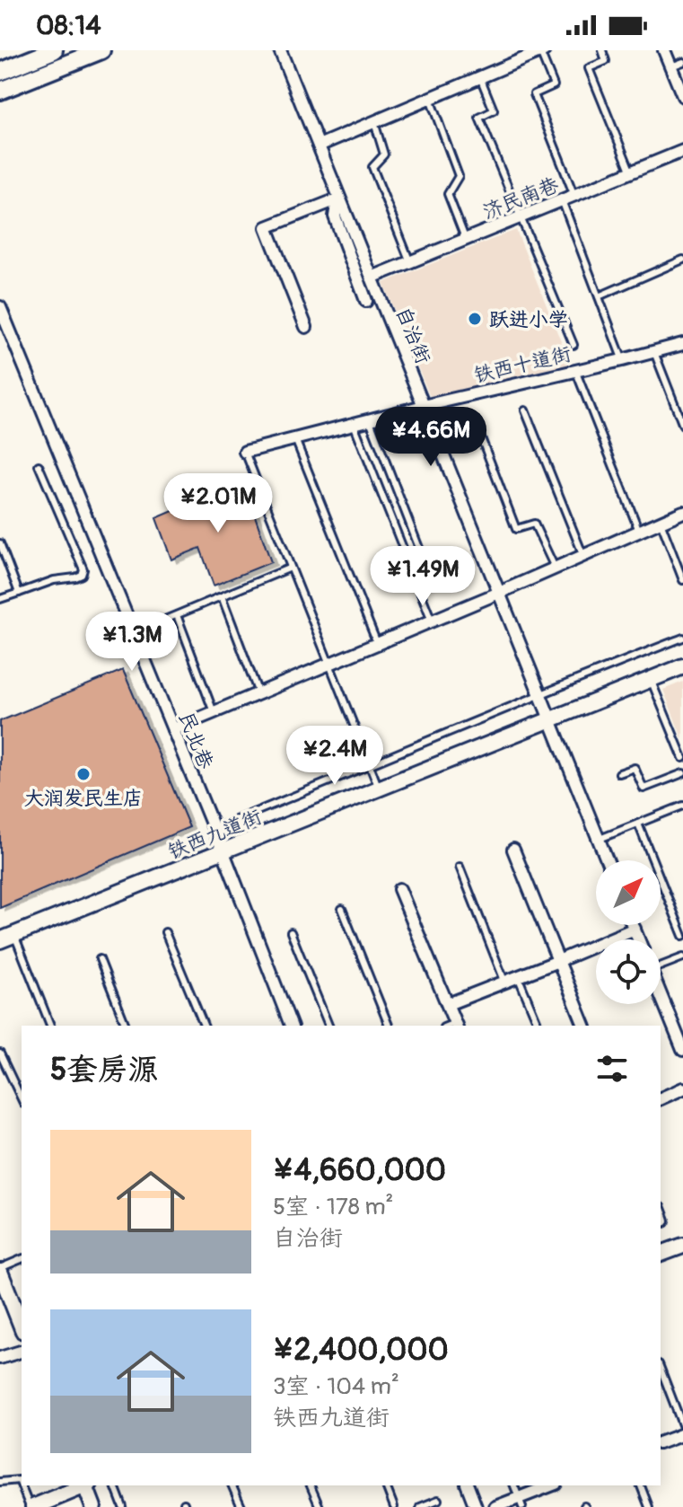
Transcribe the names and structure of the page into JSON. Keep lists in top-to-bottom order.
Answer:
{
  "streets": {
    "main road": ["铁西九道街"],
    "street": [
      "济民南巷",
      "自治街",
      "铁西十道街",
      "民北巷"
    ]
  },
  "crossings": [
    ["济民南巷", "自治街"],
    ["自治街", "铁西十道街"],
    ["自治街", "铁西九道街"],
    ["民北巷", "铁西九道街"]
  ],
  "places": ["跃进小学", "大润发民生店"],
  "north": "top right",
  "page": {
    "status": "08:14",
    "price": [
      "¥4.66M",
      "¥2.01M",
      "¥1.49M",
      "¥1.3M",
      "¥2.4M"
    ],
    "heading": "5套房源",
    "list": [
      {
        "name": "¥4,660,000",
        "note": "5室 · 178 m² · 自治街"
      },
      {
        "name": "¥2,400,000",
        "note": "3室 · 104 m² · 铁西九道街"
      }
    ]
  }
}
